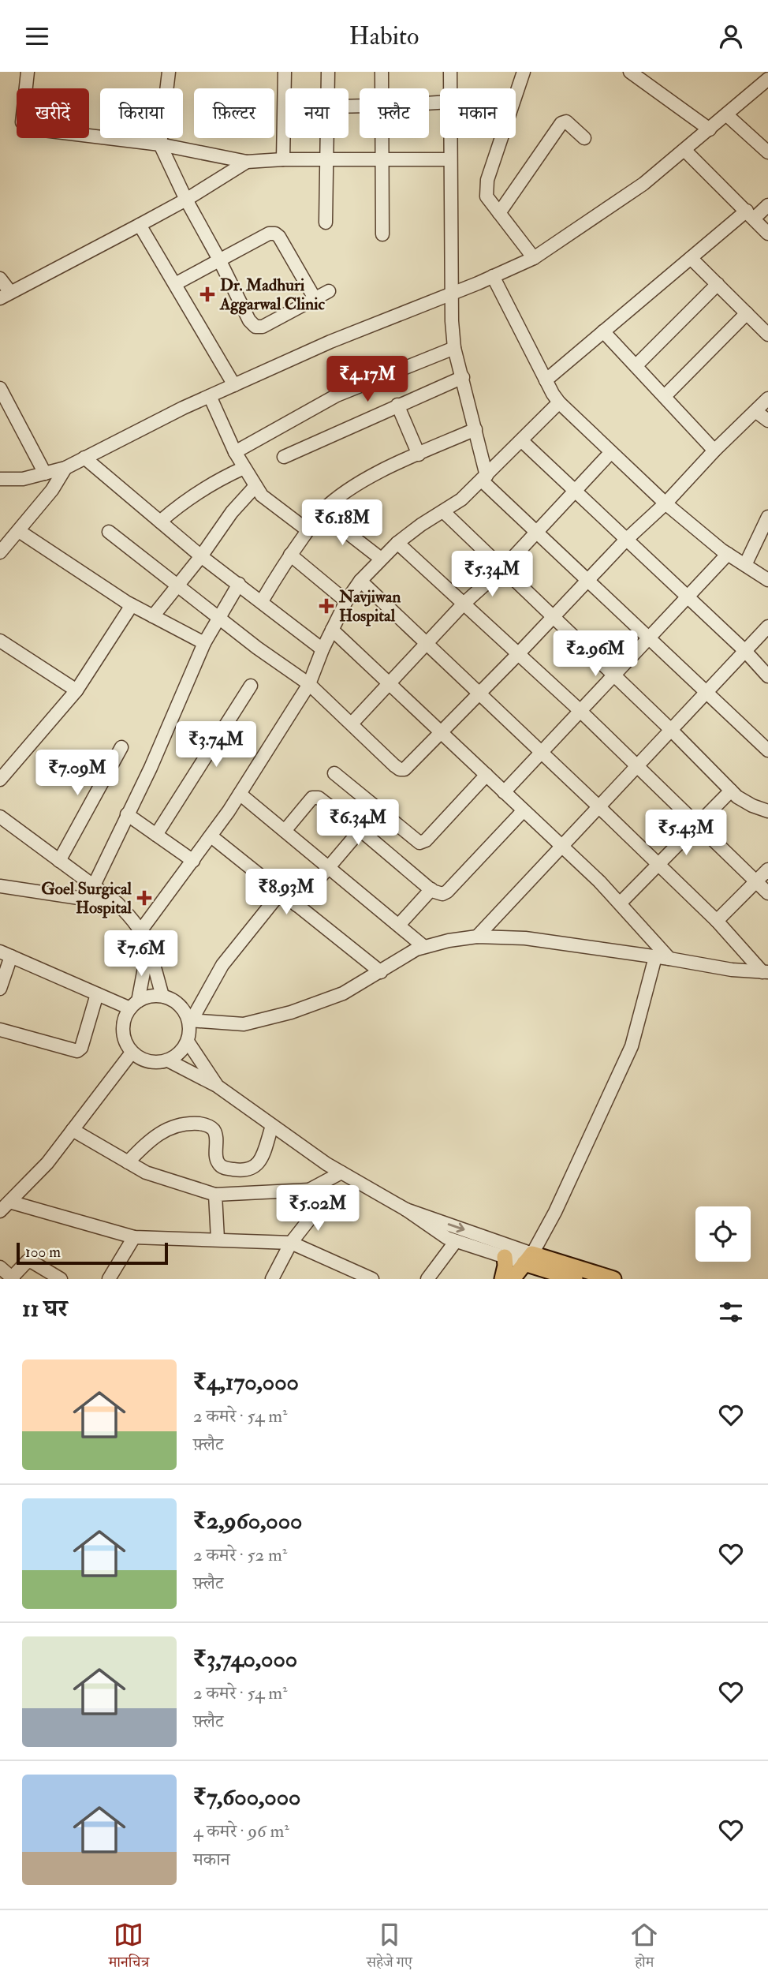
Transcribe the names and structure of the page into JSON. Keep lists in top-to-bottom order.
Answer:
{
  "places": {
    "health": ["Dr. Madhuri Aggarwal Clinic", "Navjiwan Hospital", "Goel Surgical Hospital"]
  },
  "scale_bar": "100 m",
  "page": {
    "header": "Habito",
    "chip": [
      "खरीदें",
      "किराया",
      "फ़िल्टर",
      "नया",
      "फ़्लैट",
      "मकान"
    ],
    "price": [
      "₹4.17M",
      "₹6.18M",
      "₹5.34M",
      "₹2.96M",
      "₹3.74M",
      "₹7.09M",
      "₹6.34M",
      "₹5.43M",
      "₹8.93M",
      "₹7.6M",
      "₹5.02M"
    ],
    "scale": "100 m",
    "heading": "11 घर",
    "list": [
      {
        "name": "₹4,170,000",
        "note": "2 कमरे · 54 m² · फ़्लैट"
      },
      {
        "name": "₹2,960,000",
        "note": "2 कमरे · 52 m² · फ़्लैट"
      },
      {
        "name": "₹3,740,000",
        "note": "2 कमरे · 54 m² · फ़्लैट"
      },
      {
        "name": "₹7,600,000",
        "note": "4 कमरे · 96 m² · मकान"
      }
    ],
    "tabs": ["मानचित्र", "सहेजे गए", "होम"]
  }
}
